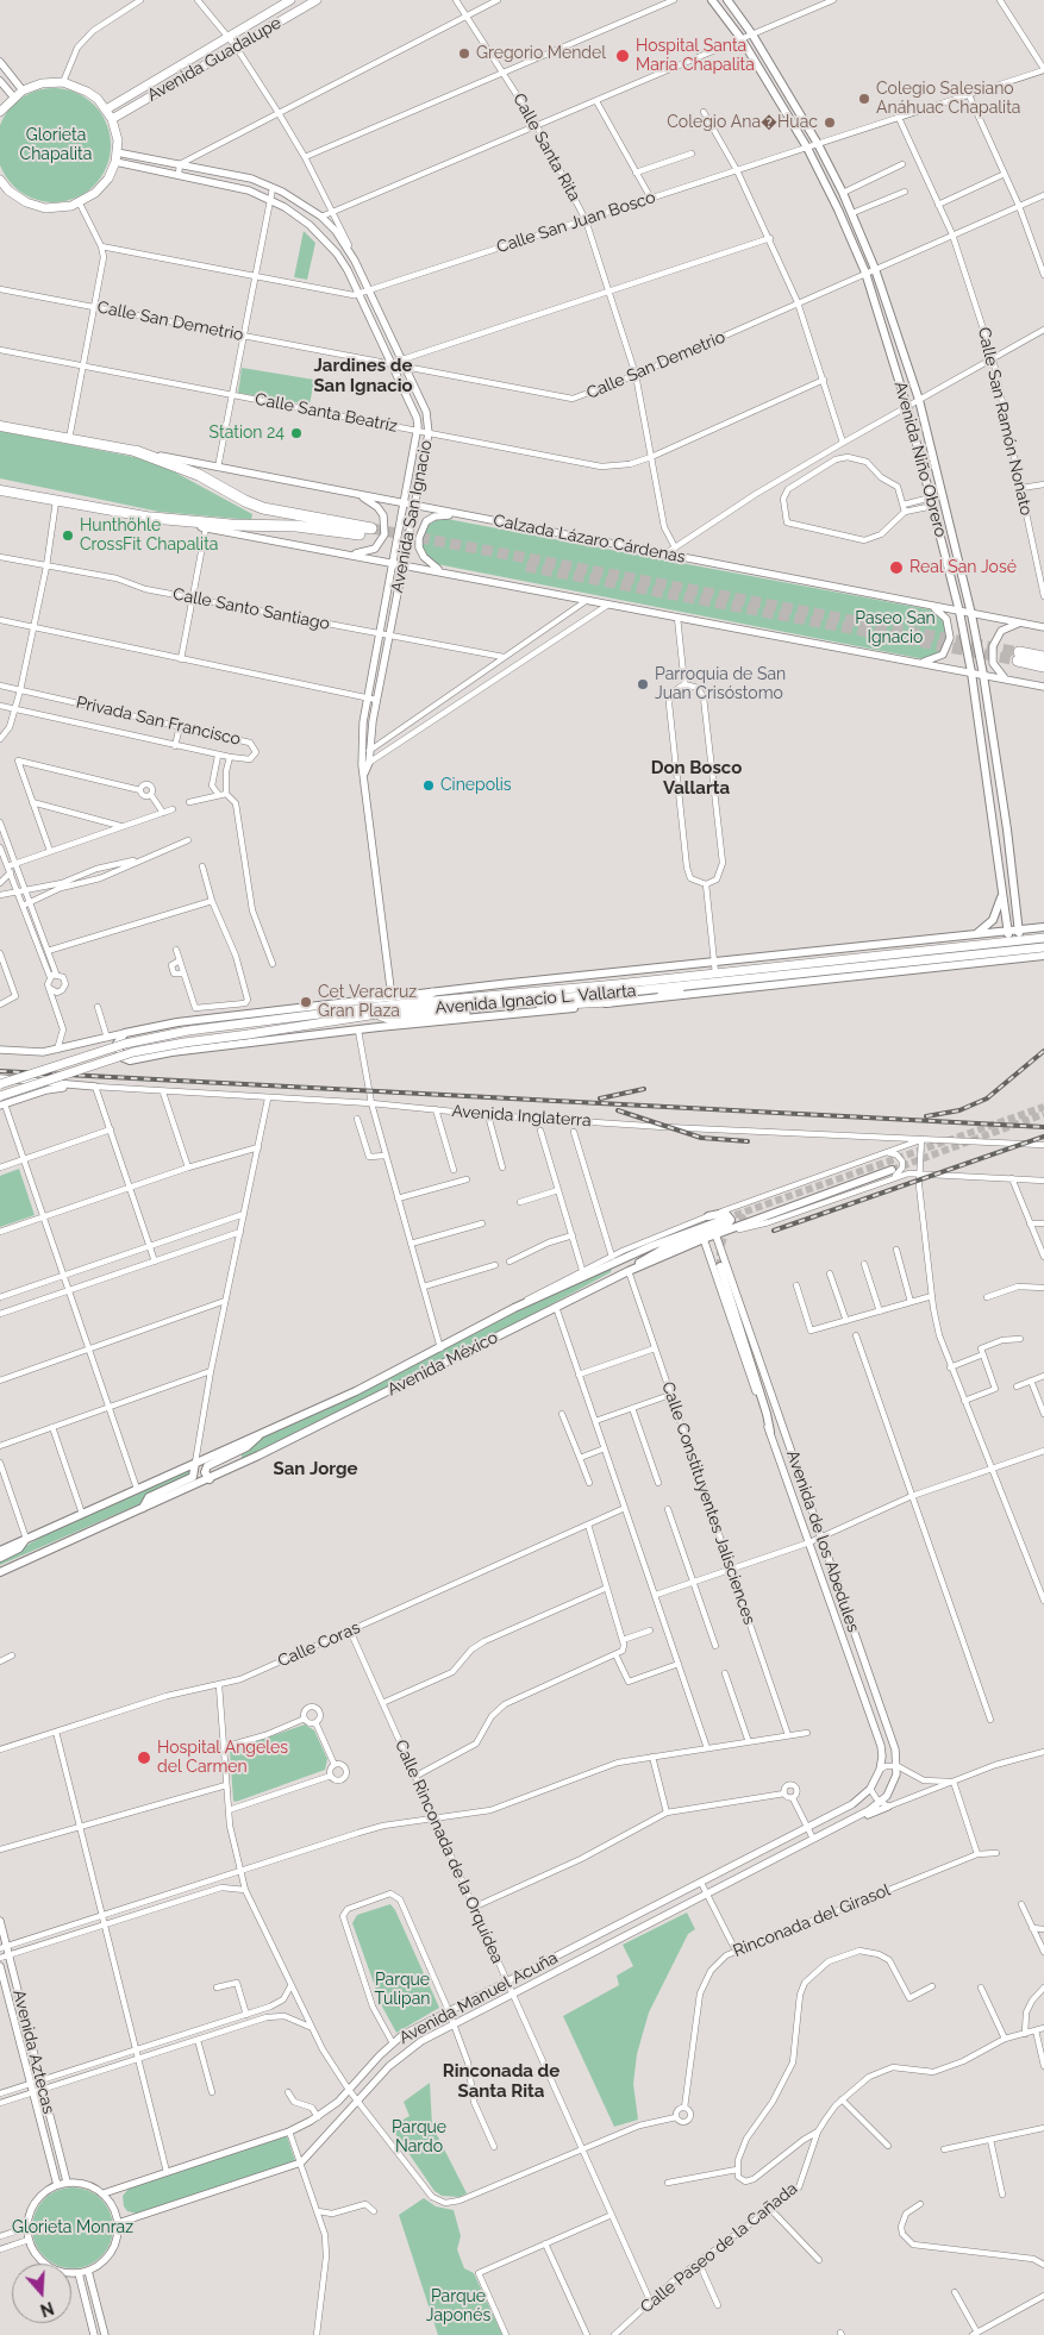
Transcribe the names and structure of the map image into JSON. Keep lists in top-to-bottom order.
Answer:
{
  "streets": {
    "highway": ["Calzada Lázaro Cárdenas"],
    "main road": [
      "Avenida Guadalupe",
      "Avenida Niño Obrero",
      "Avenida Ignacio L. Vallarta",
      "Avenida México"
    ],
    "street": [
      "Calle Santa Rita",
      "Calle San Juan Bosco",
      "Calle San Demetrio",
      "Calle Santa Beatríz",
      "Calle San Ramón Nonato",
      "Avenida San Ignacio",
      "Calle Santo Santiago",
      "Privada San Francisco",
      "Avenida Inglaterra",
      "Calle Constituyentes Jalisciences",
      "Avenida de los Abedules",
      "Calle Coras",
      "Calle Rinconada de la Orquídea",
      "Rinconada del Girasol",
      "Avenida Manuel Acuña",
      "Avenida Aztecas",
      "Calle Paseo de la Cañada"
    ]
  },
  "crossings": [
    ["Calle Santa Rita", "Calle San Juan Bosco"],
    ["Calle Santa Rita", "Calle San Demetrio"],
    ["Calle Santa Rita", "Calle Santa Beatríz"],
    ["Calle San Juan Bosco", "Calle San Ramón Nonato"],
    ["Calle San Juan Bosco", "Avenida Niño Obrero"],
    ["Calle San Juan Bosco", "Avenida San Ignacio"],
    ["Calle San Demetrio", "Calle San Ramón Nonato"],
    ["Calle San Demetrio", "Avenida Niño Obrero"],
    ["Calle San Demetrio", "Avenida San Ignacio"],
    ["Calle Santa Beatríz", "Avenida San Ignacio"],
    ["Avenida Niño Obrero", "Calzada Lázaro Cárdenas"],
    ["Avenida Niño Obrero", "Avenida Ignacio L. Vallarta"],
    ["Avenida San Ignacio", "Calzada Lázaro Cárdenas"],
    ["Avenida San Ignacio", "Calle Santo Santiago"],
    ["Avenida San Ignacio", "Avenida Ignacio L. Vallarta"],
    ["Avenida Inglaterra", "Avenida México"],
    ["Avenida México", "Calle Constituyentes Jalisciences"],
    ["Avenida México", "Avenida de los Abedules"],
    ["Avenida de los Abedules", "Avenida Manuel Acuña"],
    ["Calle Coras", "Calle Rinconada de la Orquídea"],
    ["Calle Rinconada de la Orquídea", "Avenida Manuel Acuña"],
    ["Calle Rinconada de la Orquídea", "Calle Paseo de la Cañada"],
    ["Avenida Manuel Acuña", "Avenida Aztecas"]
  ],
  "districts": [
    "Jardines de San Ignacio",
    "Don Bosco Vallarta",
    "San Jorge",
    "Rinconada de Santa Rita"
  ],
  "parks": [
    "Glorieta Chapalita",
    "Paseo San Ignacio",
    "Parque Tulipan",
    "Parque Nardo",
    "Glorieta Monraz",
    "Parque Japonés"
  ],
  "places": [
    "Gregorio Mendel",
    "Hospital Santa María Chapalita",
    "Colegio Salesiano Anáhuac Chapalita",
    "Colegio Ana�Huac",
    "Station 24",
    "Hunthöhle CrossFit Chapalita",
    "Real San José",
    "Parroquia de San Juan Crisóstomo",
    "Cinepolis",
    "Cet Veracruz Gran Plaza",
    "Hospital Angeles del Carmen"
  ],
  "north": "bottom"
}
